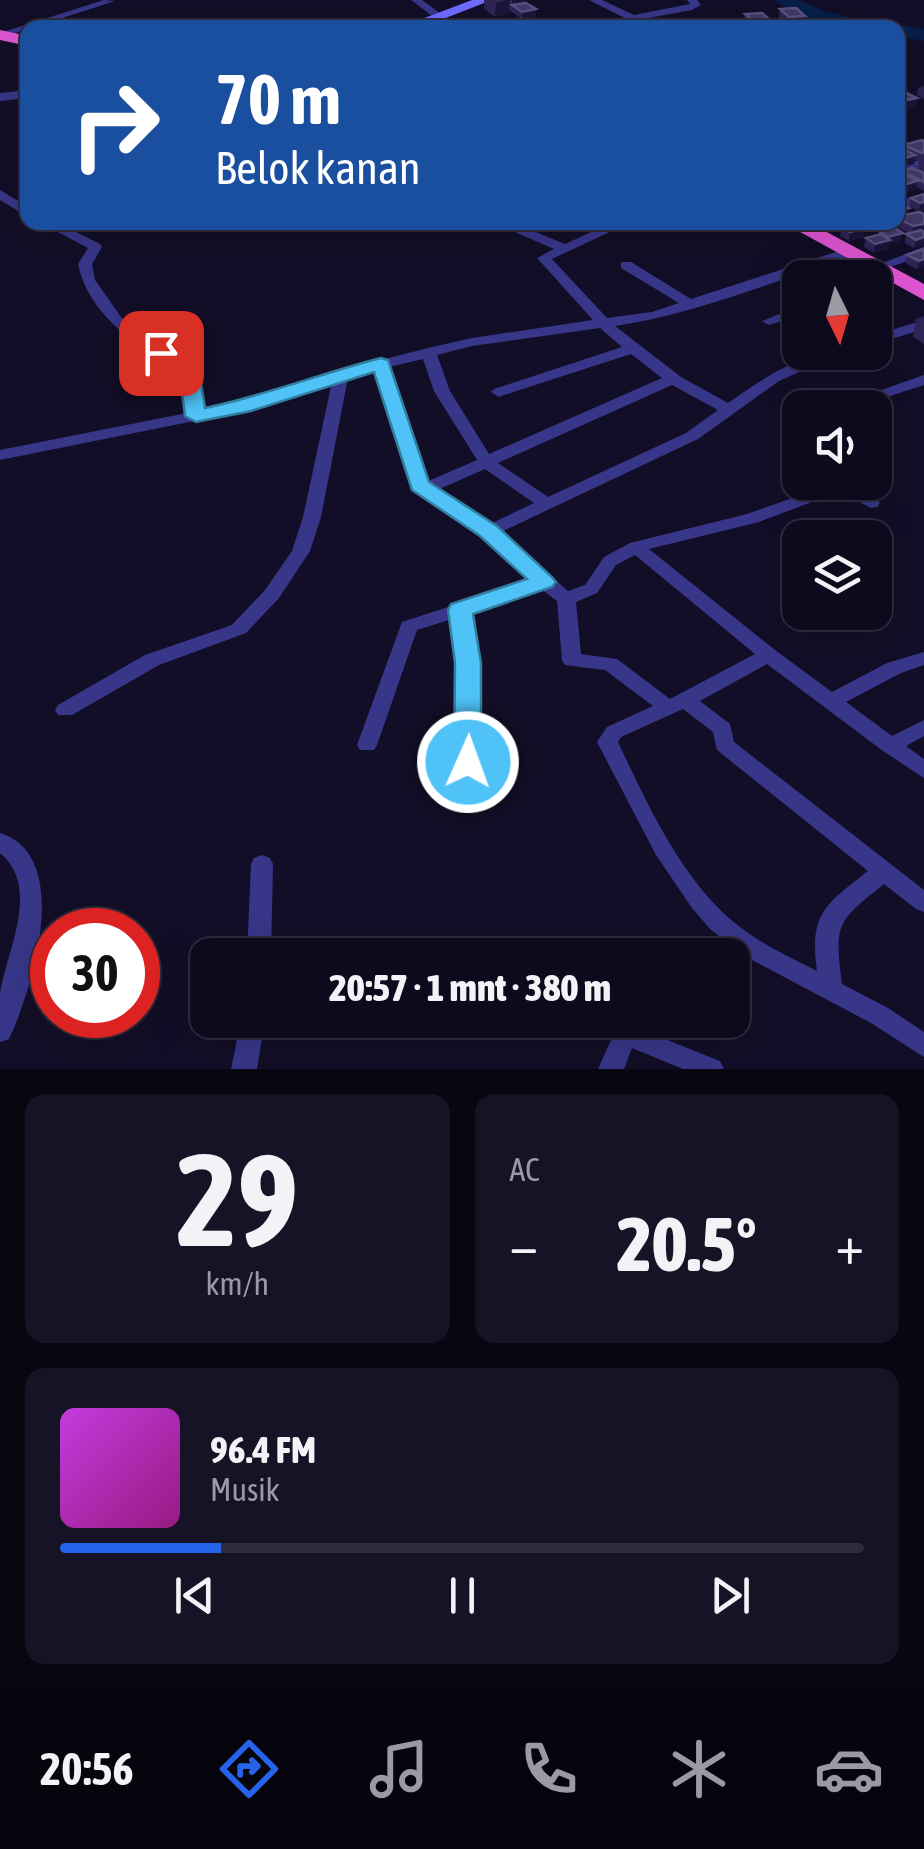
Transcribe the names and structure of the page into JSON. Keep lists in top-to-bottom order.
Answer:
{
  "north": "bottom",
  "page": {
    "turn": ["70 m", "Belok kanan"],
    "limit": "30",
    "trip": "20:57 · 1 mnt · 380 m",
    "tile": [
      ["29", "km/h"],
      "AC"
    ],
    "heat": ["−", "20.5°", "+"],
    "song": ["96.4 FM", "Musik"],
    "tabs": "20:56"
  }
}
